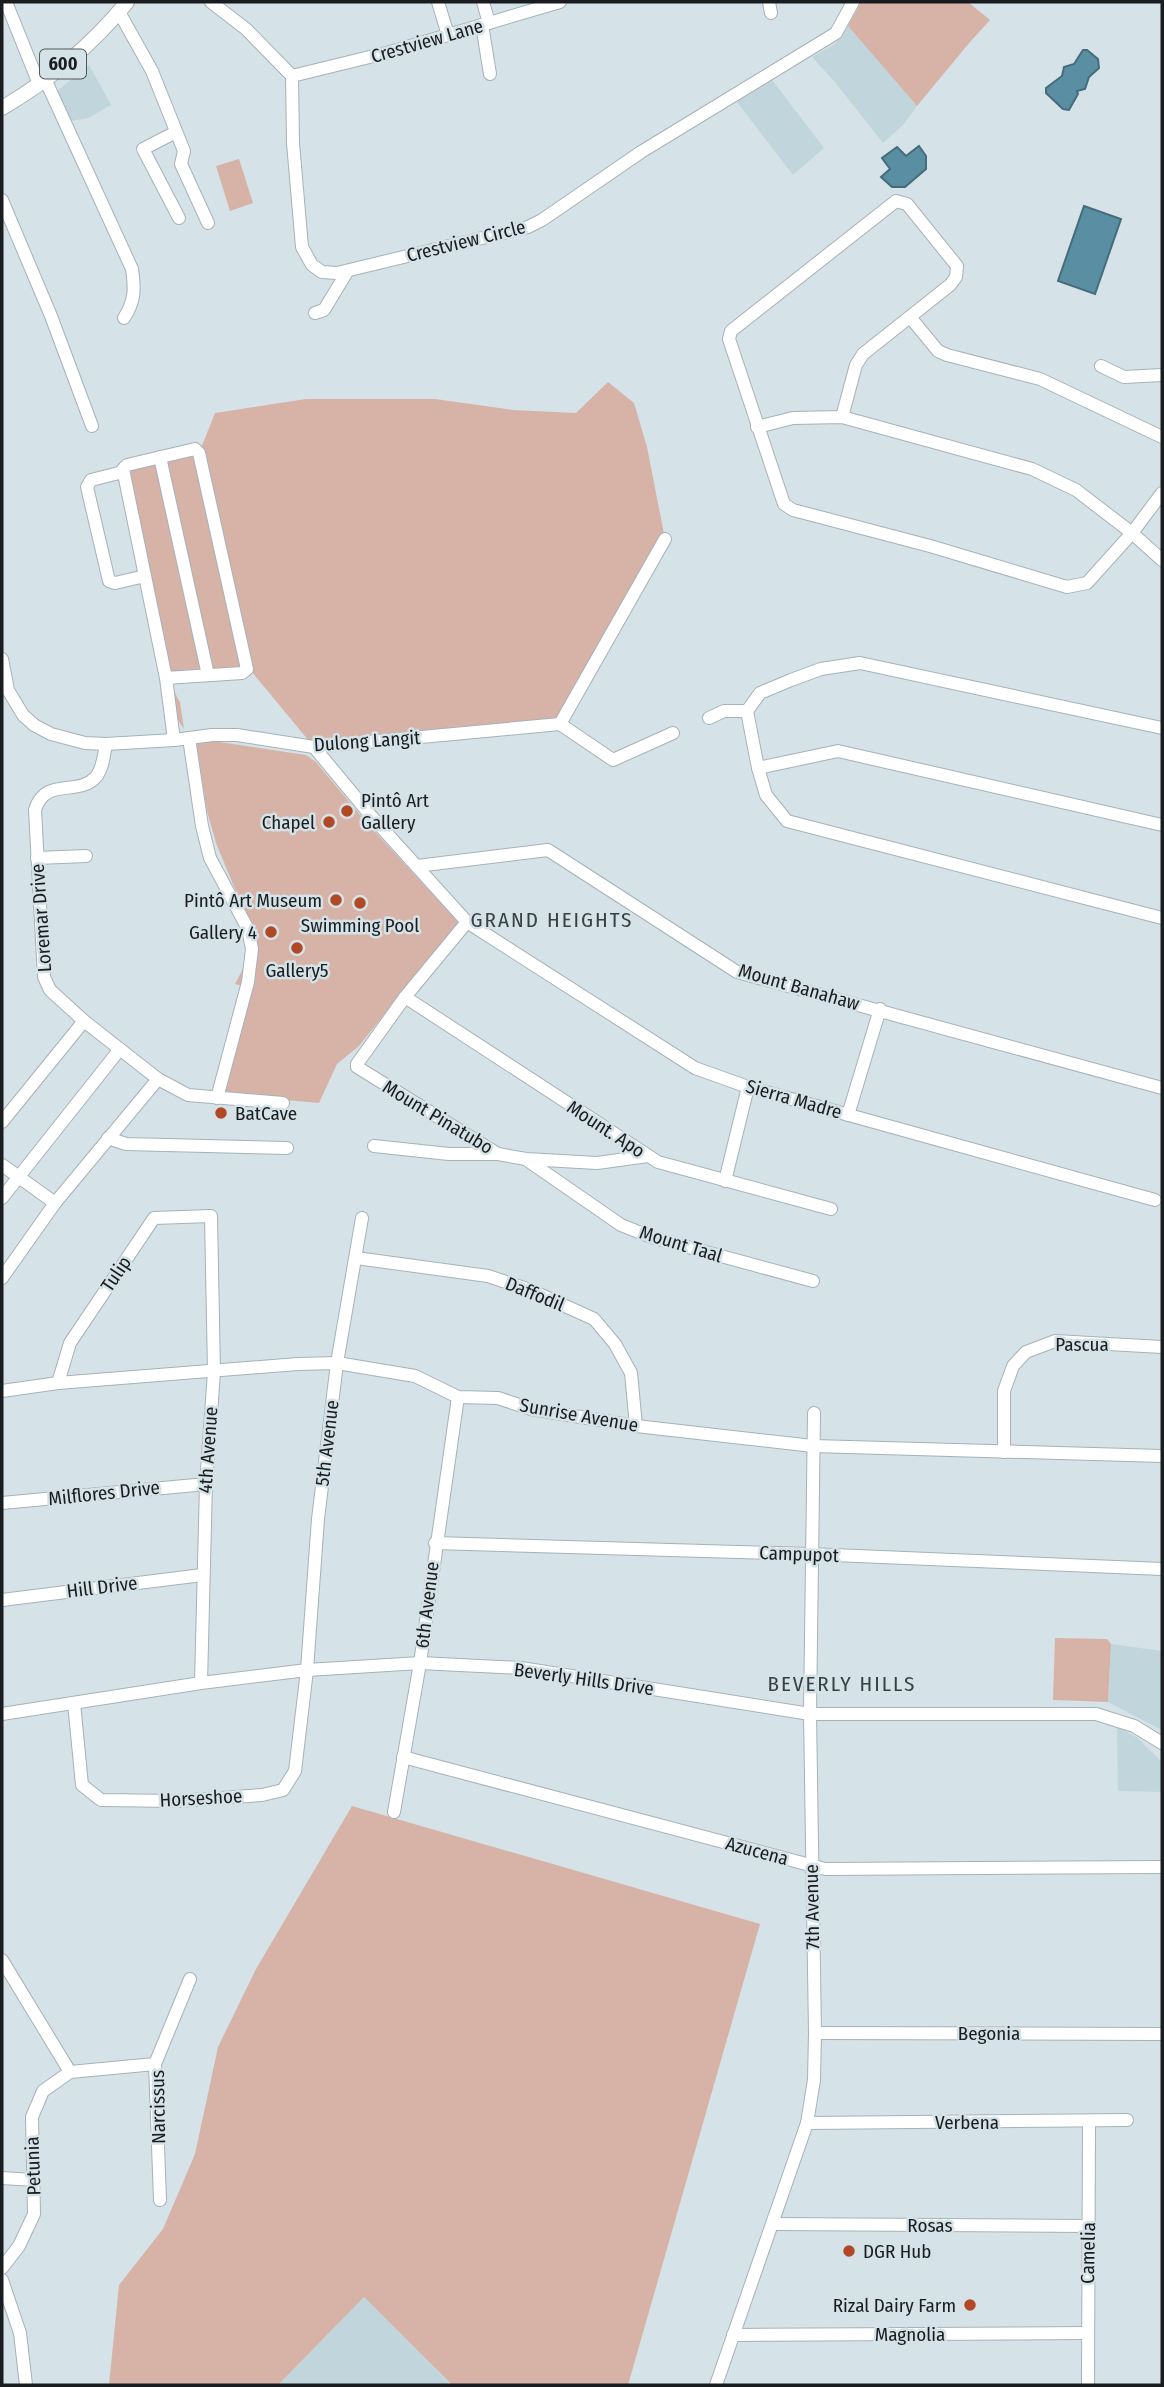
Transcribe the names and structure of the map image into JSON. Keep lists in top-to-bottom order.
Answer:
{
  "streets": {
    "main road": ["600"],
    "street": [
      "Crestview Lane",
      "Crestview Circle",
      "Dulong Langit",
      "Loremar Drive",
      "Mount Banahaw",
      "Sierra Madre",
      "Mount Pinatubo",
      "Mount. Apo",
      "Mount Taal",
      "Tulip",
      "Daffodil",
      "Pascua",
      "Sunrise Avenue",
      "5th Avenue",
      "4th Avenue",
      "Milflores Drive",
      "Campupot",
      "Hill Drive",
      "6th Avenue",
      "Beverly Hills Drive",
      "Horseshoe",
      "Azucena",
      "7th Avenue",
      "Begonia",
      "Narcissus",
      "Verbena",
      "Petunia",
      "Rosas",
      "Camelia",
      "Magnolia"
    ]
  },
  "crossings": [
    ["Crestview Lane", "Crestview Circle"],
    ["Dulong Langit", "Loremar Drive"],
    ["Dulong Langit", "Sierra Madre"],
    ["Mount Banahaw", "Sierra Madre"],
    ["Mount Pinatubo", "Mount. Apo"],
    ["Mount Pinatubo", "Mount Taal"],
    ["Tulip", "Sunrise Avenue"],
    ["Tulip", "4th Avenue"],
    ["Daffodil", "Sunrise Avenue"],
    ["Daffodil", "5th Avenue"],
    ["Pascua", "Sunrise Avenue"],
    ["Sunrise Avenue", "5th Avenue"],
    ["Sunrise Avenue", "4th Avenue"],
    ["Sunrise Avenue", "6th Avenue"],
    ["Sunrise Avenue", "7th Avenue"],
    ["5th Avenue", "Beverly Hills Drive"],
    ["5th Avenue", "Horseshoe"],
    ["4th Avenue", "Milflores Drive"],
    ["4th Avenue", "Hill Drive"],
    ["4th Avenue", "Beverly Hills Drive"],
    ["Campupot", "6th Avenue"],
    ["Campupot", "7th Avenue"],
    ["6th Avenue", "Beverly Hills Drive"],
    ["6th Avenue", "Azucena"],
    ["Beverly Hills Drive", "Horseshoe"],
    ["Beverly Hills Drive", "7th Avenue"],
    ["Azucena", "7th Avenue"],
    ["7th Avenue", "Begonia"],
    ["7th Avenue", "Verbena"],
    ["7th Avenue", "Rosas"],
    ["7th Avenue", "Magnolia"],
    ["Verbena", "Camelia"],
    ["Rosas", "Camelia"],
    ["Camelia", "Magnolia"]
  ],
  "districts": ["GRAND HEIGHTS", "BEVERLY HILLS"],
  "places": [
    "Pintô Art Gallery",
    "Chapel",
    "Pintô Art Museum",
    "Swimming Pool",
    "Gallery 4",
    "Gallery5",
    "BatCave",
    "DGR Hub",
    "Rizal Dairy Farm"
  ]
}
